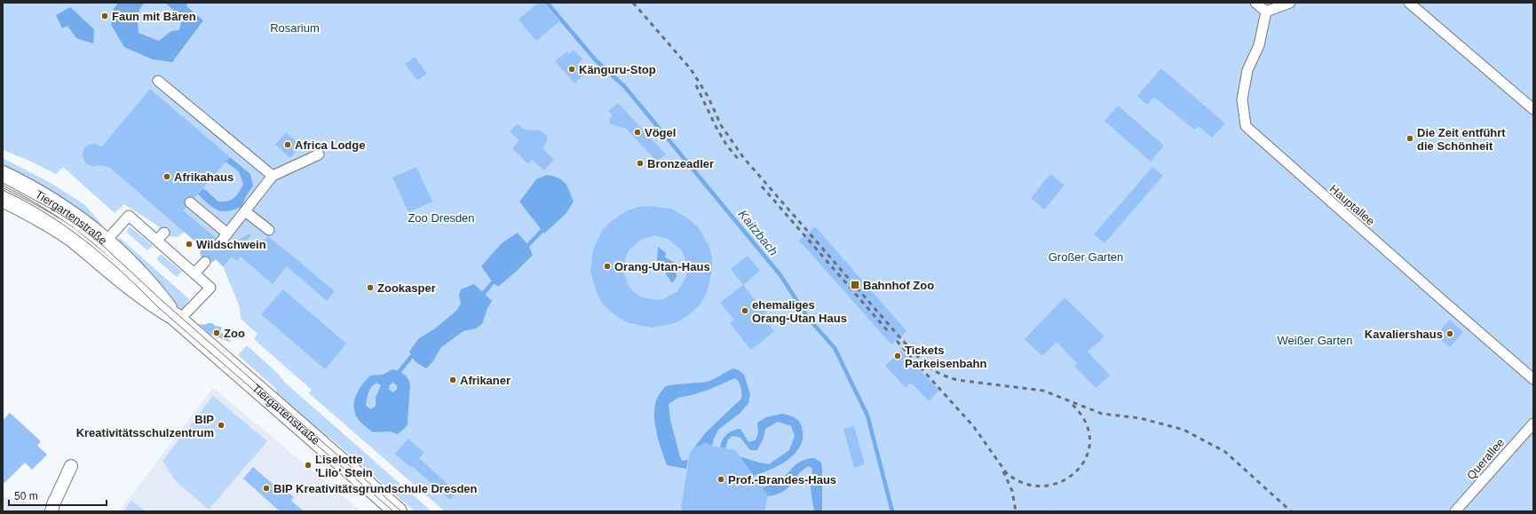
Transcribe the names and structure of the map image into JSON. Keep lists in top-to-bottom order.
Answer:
{
  "streets": {
    "main road": ["Tiergartenstraße"],
    "street": ["Hauptallee", "Querallee"]
  },
  "water": ["Kaitzbach"],
  "parks": [
    "Rosarium",
    "Zoo Dresden",
    "Großer Garten",
    "Weißer Garten"
  ],
  "places": {
    "other": [
      "Faun mit Bären",
      "Känguru-Stop",
      "Vögel",
      "Die Zeit entführt die Schönheit",
      "Africa Lodge",
      "Bronzeadler",
      "Afrikahaus",
      "Wildschwein",
      "Orang-Utan-Haus",
      "Zookasper",
      "ehemaliges Orang-Utan Haus",
      "Zoo",
      "Kavaliershaus",
      "Tickets Parkeisenbahn",
      "Afrikaner",
      "BIP Kreativitätsschulzentrum",
      "Liselotte 'Lilo' Stein",
      "Prof.-Brandes-Haus",
      "BIP Kreativitätsgrundschule Dresden"
    ],
    "transit": ["Bahnhof Zoo"]
  },
  "scale_bar": "50 m"
}
